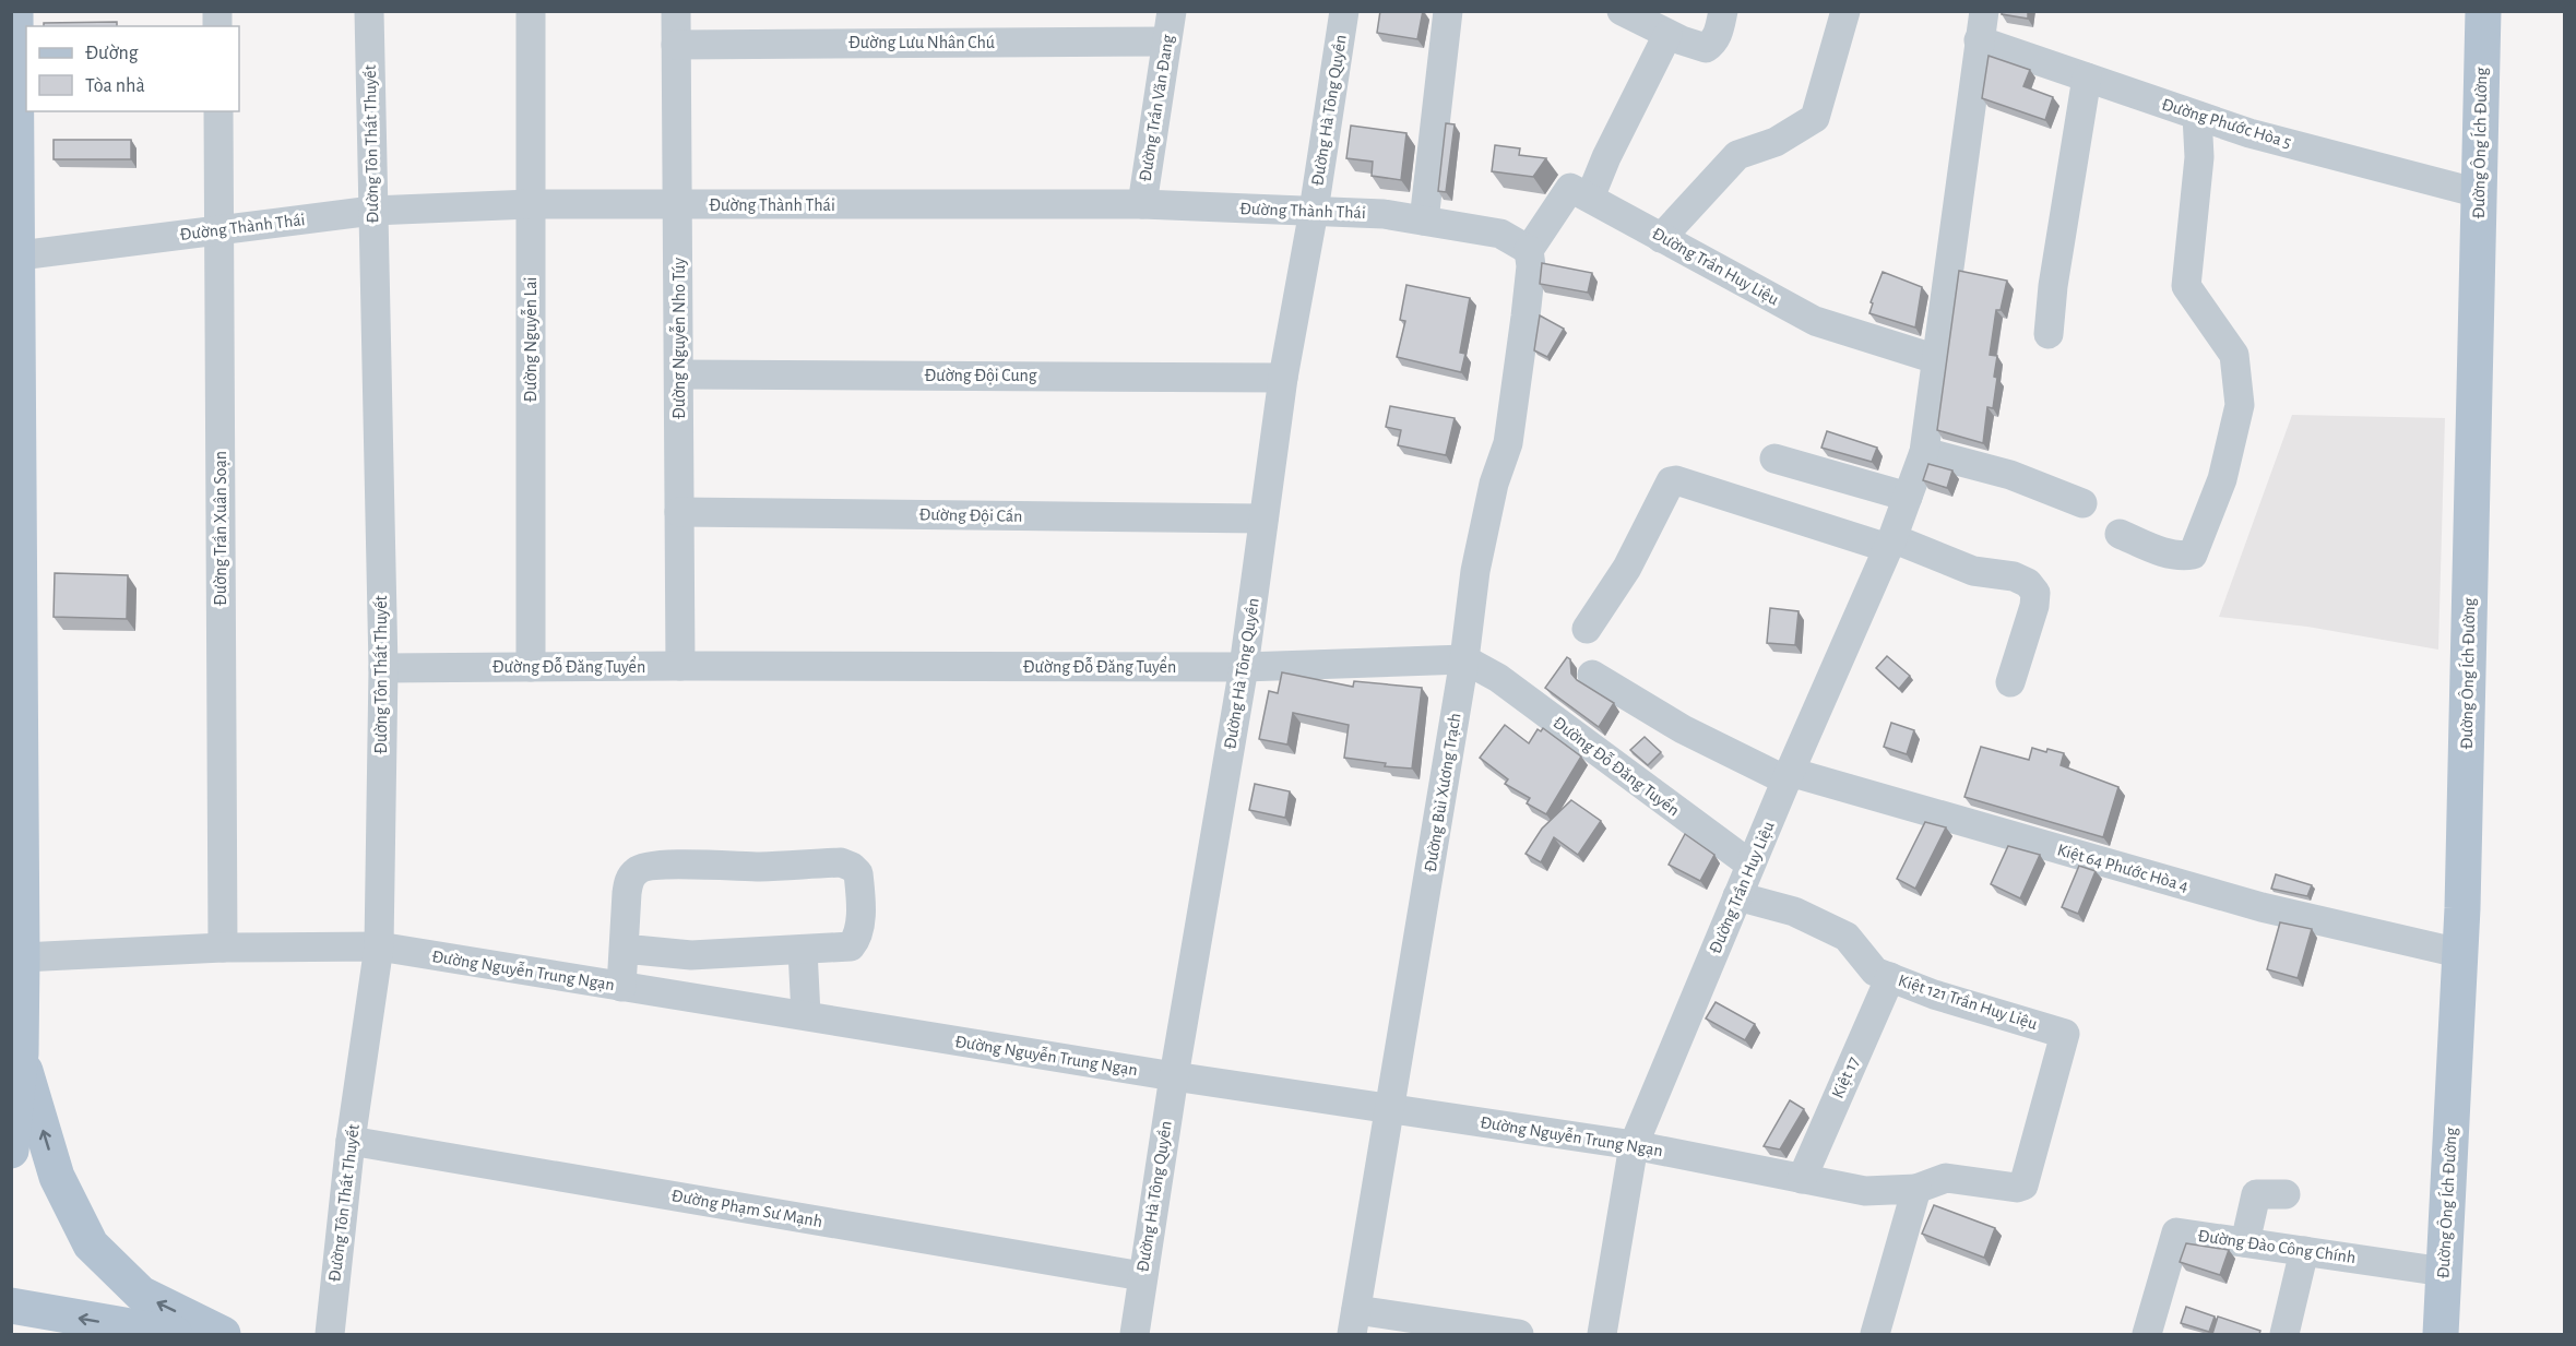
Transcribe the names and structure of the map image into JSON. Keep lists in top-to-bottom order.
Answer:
{
  "streets": {
    "main road": ["Đường Ông Ích Đường"],
    "street": [
      "Đường Lưu Nhân Chú",
      "Đường Trần Văn Đang",
      "Đường Hà Tông Quyền",
      "Đường Phước Hòa 5",
      "Đường Tôn Thất Thuyết",
      "Đường Thành Thái",
      "Đường Trần Huy Liệu",
      "Đường Nguyễn Nho Túy",
      "Đường Nguyễn Lai",
      "Đường Đội Cung",
      "Đường Đội Cấn",
      "Đường Trần Xuân Soạn",
      "Đường Đỗ Đăng Tuyển",
      "Đường Bùi Xương Trạch",
      "Kiệt 64 Phước Hòa 4",
      "Đường Nguyễn Trung Ngạn",
      "Kiệt 121 Trần Huy Liệu",
      "Kiệt 17",
      "Đường Phạm Sư Mạnh",
      "Đường Đào Công Chính"
    ]
  },
  "crossings": [
    ["Đường Lưu Nhân Chú", "Đường Trần Văn Đang"],
    ["Đường Lưu Nhân Chú", "Đường Nguyễn Nho Túy"],
    ["Đường Trần Văn Đang", "Đường Thành Thái"],
    ["Đường Hà Tông Quyền", "Đường Thành Thái"],
    ["Đường Hà Tông Quyền", "Đường Đội Cung"],
    ["Đường Hà Tông Quyền", "Đường Đội Cấn"],
    ["Đường Hà Tông Quyền", "Đường Đỗ Đăng Tuyển"],
    ["Đường Hà Tông Quyền", "Đường Nguyễn Trung Ngạn"],
    ["Đường Hà Tông Quyền", "Đường Phạm Sư Mạnh"],
    ["Đường Phước Hòa 5", "Đường Ông Ích Đường"],
    ["Đường Phước Hòa 5", "Đường Trần Huy Liệu"],
    ["Đường Ông Ích Đường", "Kiệt 64 Phước Hòa 4"],
    ["Đường Ông Ích Đường", "Đường Đào Công Chính"],
    ["Đường Tôn Thất Thuyết", "Đường Thành Thái"],
    ["Đường Tôn Thất Thuyết", "Đường Đỗ Đăng Tuyển"],
    ["Đường Tôn Thất Thuyết", "Đường Nguyễn Trung Ngạn"],
    ["Đường Tôn Thất Thuyết", "Đường Phạm Sư Mạnh"],
    ["Đường Thành Thái", "Đường Trần Huy Liệu"],
    ["Đường Thành Thái", "Đường Nguyễn Nho Túy"],
    ["Đường Thành Thái", "Đường Nguyễn Lai"],
    ["Đường Thành Thái", "Đường Trần Xuân Soạn"],
    ["Đường Thành Thái", "Đường Bùi Xương Trạch"],
    ["Đường Trần Huy Liệu", "Đường Đỗ Đăng Tuyển"],
    ["Đường Trần Huy Liệu", "Đường Bùi Xương Trạch"],
    ["Đường Trần Huy Liệu", "Kiệt 64 Phước Hòa 4"],
    ["Đường Trần Huy Liệu", "Đường Nguyễn Trung Ngạn"],
    ["Đường Trần Huy Liệu", "Kiệt 121 Trần Huy Liệu"],
    ["Đường Nguyễn Nho Túy", "Đường Đội Cung"],
    ["Đường Nguyễn Nho Túy", "Đường Đội Cấn"],
    ["Đường Nguyễn Nho Túy", "Đường Đỗ Đăng Tuyển"],
    ["Đường Nguyễn Lai", "Đường Đỗ Đăng Tuyển"],
    ["Đường Trần Xuân Soạn", "Đường Nguyễn Trung Ngạn"],
    ["Đường Đỗ Đăng Tuyển", "Đường Bùi Xương Trạch"],
    ["Đường Bùi Xương Trạch", "Đường Nguyễn Trung Ngạn"],
    ["Đường Nguyễn Trung Ngạn", "Kiệt 121 Trần Huy Liệu"],
    ["Đường Nguyễn Trung Ngạn", "Kiệt 17"],
    ["Kiệt 121 Trần Huy Liệu", "Kiệt 17"]
  ],
  "legend": ["Đường", "Tòa nhà"]
}
